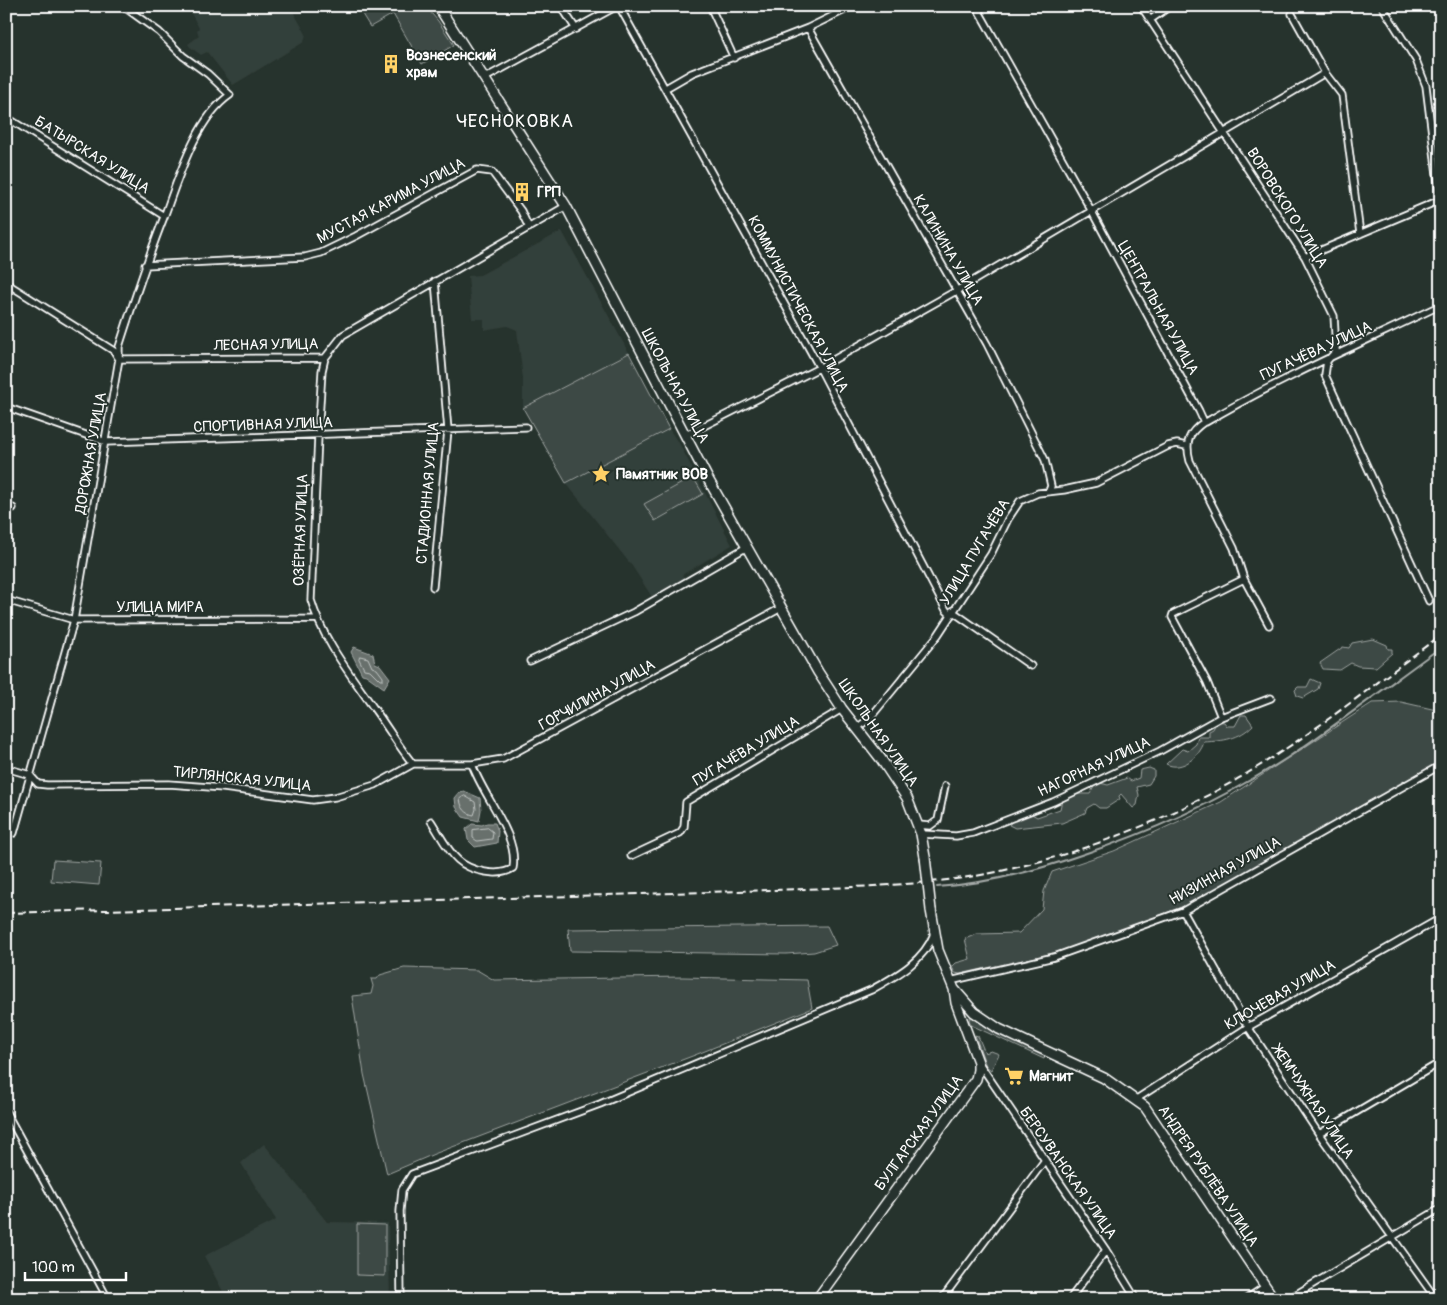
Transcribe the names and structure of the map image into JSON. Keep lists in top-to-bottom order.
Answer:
{
  "streets": {
    "street": [
      "БАТЫРСКАЯ УЛИЦА",
      "МУСТАЯ КАРИМА УЛИЦА",
      "ВОРОВСКОГО УЛИЦА",
      "КАЛИНИНА УЛИЦА",
      "КОММУНИСТИЧЕСКАЯ УЛИЦА",
      "ЦЕНТРАЛЬНАЯ УЛИЦА",
      "ЛЕСНАЯ УЛИЦА",
      "ПУГАЧЁВА УЛИЦА",
      "ШКОЛЬНАЯ УЛИЦА",
      "СПОРТИВНАЯ УЛИЦА",
      "ДОРОЖНАЯ УЛИЦА",
      "СТАДИОННАЯ УЛИЦА",
      "ОЗЁРНАЯ УЛИЦА",
      "УЛИЦА ПУГАЧЁВА",
      "УЛИЦА МИРА",
      "ГОРЧИЛИНА УЛИЦА",
      "НАГОРНАЯ УЛИЦА",
      "ТИРЛЯНСКАЯ УЛИЦА",
      "НИЗИННАЯ УЛИЦА",
      "КЛЮЧЕВАЯ УЛИЦА",
      "ЖЕМЧУЖНАЯ УЛИЦА",
      "БУЛГАРСКАЯ УЛИЦА",
      "БЕРСУВАНСКАЯ УЛИЦА",
      "АНДРЕЯ РУБЛЁВА УЛИЦА"
    ]
  },
  "crossings": [
    ["БАТЫРСКАЯ УЛИЦА", "ДОРОЖНАЯ УЛИЦА"],
    ["МУСТАЯ КАРИМА УЛИЦА", "ЛЕСНАЯ УЛИЦА"],
    ["МУСТАЯ КАРИМА УЛИЦА", "ДОРОЖНАЯ УЛИЦА"],
    ["ВОРОВСКОГО УЛИЦА", "ПУГАЧЁВА УЛИЦА"],
    ["КАЛИНИНА УЛИЦА", "УЛИЦА ПУГАЧЁВА"],
    ["КОММУНИСТИЧЕСКАЯ УЛИЦА", "УЛИЦА ПУГАЧЁВА"],
    ["ЦЕНТРАЛЬНАЯ УЛИЦА", "ПУГАЧЁВА УЛИЦА"],
    ["ЛЕСНАЯ УЛИЦА", "ШКОЛЬНАЯ УЛИЦА"],
    ["ЛЕСНАЯ УЛИЦА", "ДОРОЖНАЯ УЛИЦА"],
    ["ЛЕСНАЯ УЛИЦА", "СТАДИОННАЯ УЛИЦА"],
    ["ЛЕСНАЯ УЛИЦА", "ОЗЁРНАЯ УЛИЦА"],
    ["ПУГАЧЁВА УЛИЦА", "ШКОЛЬНАЯ УЛИЦА"],
    ["ШКОЛЬНАЯ УЛИЦА", "УЛИЦА ПУГАЧЁВА"],
    ["ШКОЛЬНАЯ УЛИЦА", "ГОРЧИЛИНА УЛИЦА"],
    ["ШКОЛЬНАЯ УЛИЦА", "НАГОРНАЯ УЛИЦА"],
    ["СПОРТИВНАЯ УЛИЦА", "ДОРОЖНАЯ УЛИЦА"],
    ["СПОРТИВНАЯ УЛИЦА", "СТАДИОННАЯ УЛИЦА"],
    ["СПОРТИВНАЯ УЛИЦА", "ОЗЁРНАЯ УЛИЦА"],
    ["ДОРОЖНАЯ УЛИЦА", "УЛИЦА МИРА"],
    ["ДОРОЖНАЯ УЛИЦА", "ТИРЛЯНСКАЯ УЛИЦА"],
    ["ОЗЁРНАЯ УЛИЦА", "УЛИЦА МИРА"],
    ["ОЗЁРНАЯ УЛИЦА", "ГОРЧИЛИНА УЛИЦА"],
    ["ОЗЁРНАЯ УЛИЦА", "ТИРЛЯНСКАЯ УЛИЦА"],
    ["ГОРЧИЛИНА УЛИЦА", "ТИРЛЯНСКАЯ УЛИЦА"],
    ["НИЗИННАЯ УЛИЦА", "ЖЕМЧУЖНАЯ УЛИЦА"],
    ["НИЗИННАЯ УЛИЦА", "АНДРЕЯ РУБЛЁВА УЛИЦА"],
    ["КЛЮЧЕВАЯ УЛИЦА", "ЖЕМЧУЖНАЯ УЛИЦА"],
    ["КЛЮЧЕВАЯ УЛИЦА", "АНДРЕЯ РУБЛЁВА УЛИЦА"],
    ["БУЛГАРСКАЯ УЛИЦА", "БЕРСУВАНСКАЯ УЛИЦА"]
  ],
  "districts": ["ЧЕСНОКОВКА"],
  "places": {
    "building": ["Вознесенский храм", "ГРП"],
    "place": ["Памятник ВОВ"],
    "supermarket": ["Магнит"]
  },
  "scale_bar": "100 m"
}
